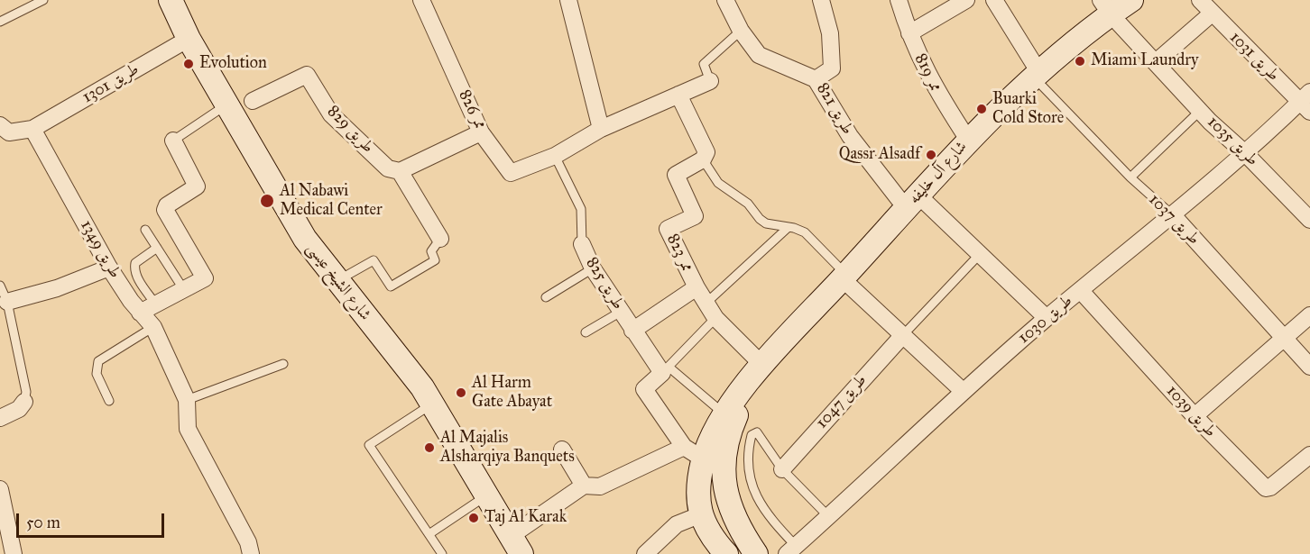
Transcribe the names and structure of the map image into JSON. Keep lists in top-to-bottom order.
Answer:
{
  "streets": {
    "street": [
      "طريق 1031",
      "ممر 819",
      "طريق 1301",
      "طريق 821",
      "ممر 826",
      "طريق 829",
      "طريق 1035",
      "شارع آل خليفه",
      "طريق 1037",
      "طريق 1349",
      "ممر 823",
      "شارع الشيخ عيسى",
      "طريق 825",
      "طريق 1030",
      "طريق 1047",
      "طريق 1039"
    ]
  },
  "crossings": [
    ["طريق 1031", "طريق 1030"],
    ["ممر 819", "شارع آل خليفه"],
    ["طريق 1301", "طريق 1349"],
    ["طريق 1301", "شارع الشيخ عيسى"],
    ["طريق 821", "شارع آل خليفه"],
    ["ممر 826", "طريق 825"],
    ["طريق 829", "شارع الشيخ عيسى"],
    ["طريق 1035", "شارع آل خليفه"],
    ["طريق 1035", "طريق 1030"],
    ["شارع آل خليفه", "طريق 1037"],
    ["شارع آل خليفه", "ممر 823"],
    ["شارع آل خليفه", "طريق 825"],
    ["طريق 1037", "طريق 1030"],
    ["طريق 1030", "طريق 1039"]
  ],
  "places": [
    "Miami Laundry",
    "Evolution",
    "Buarki Cold Store",
    "Qassr Alsadf",
    "Al Nabawi Medical Center",
    "Al Harm Gate Abayat",
    "Al Majalis Alsharqiya Banquets",
    "Taj Al Karak"
  ],
  "scale_bar": "50 m"
}
